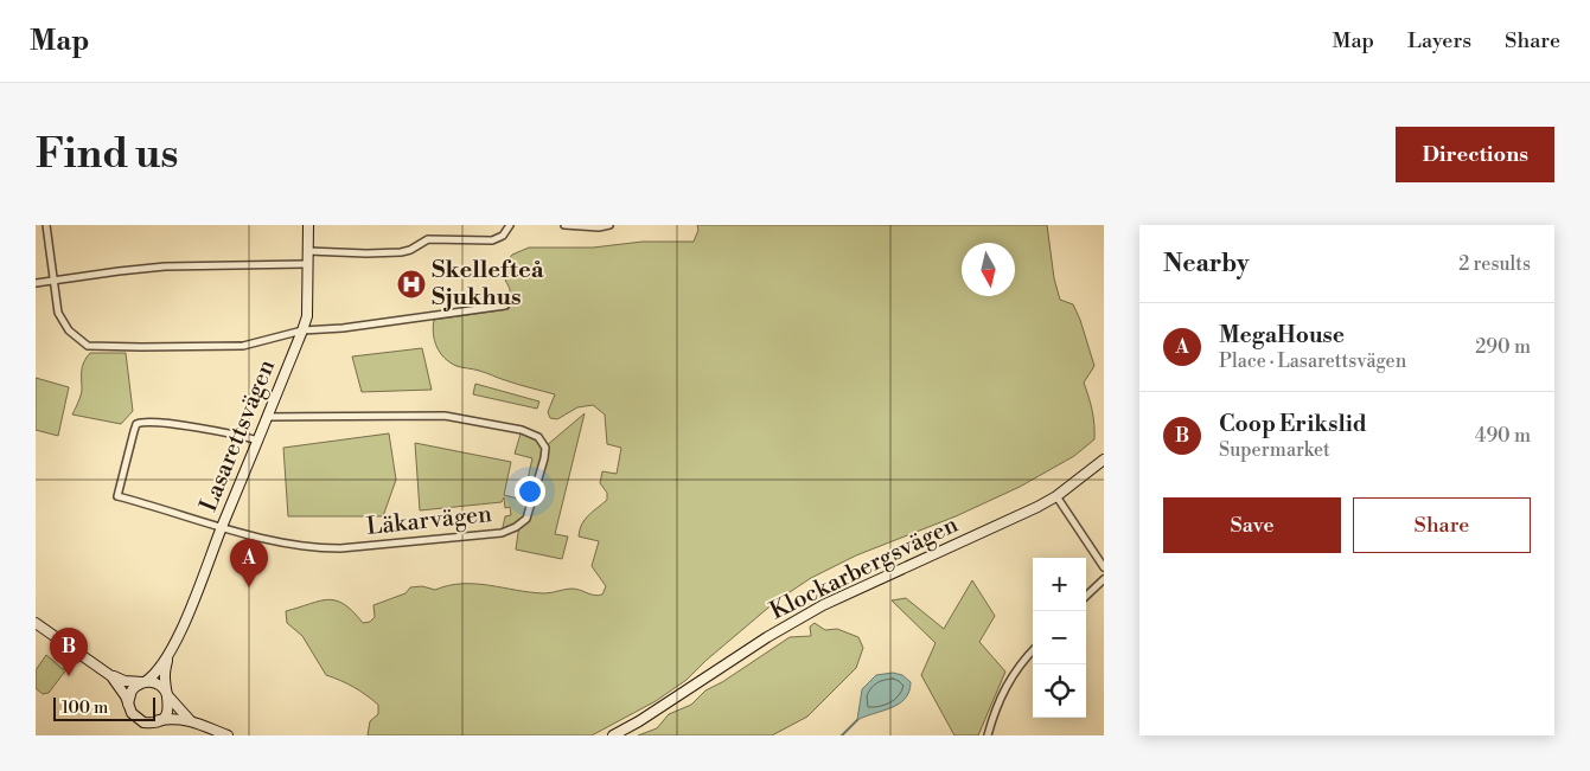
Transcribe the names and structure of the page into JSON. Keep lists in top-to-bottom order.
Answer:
{
  "streets": {
    "main road": ["Lasarettsvägen", "Klockarbergsvägen"],
    "street": ["Läkarvägen"]
  },
  "crossings": [
    ["Lasarettsvägen", "Läkarvägen"]
  ],
  "places": {
    "hospital": ["Skellefteå Sjukhus"]
  },
  "scale_bar": "100 m",
  "north": "bottom",
  "page": {
    "header": "Map",
    "nav": ["Map", "Layers", "Share"],
    "buttons": [
      "Directions",
      ["Save", "Share"]
    ],
    "title": "Find us",
    "heading": ["Nearby", "2 results"],
    "list": [
      {
        "mark": "A",
        "name": "MegaHouse",
        "note": "Place · Lasarettsvägen",
        "value": "290 m"
      },
      {
        "mark": "B",
        "name": "Coop Erikslid",
        "note": "Supermarket",
        "value": "490 m"
      }
    ],
    "pins": ["A", "B"],
    "map_buttons": ["+", "−"],
    "scale": "100 m"
  }
}
